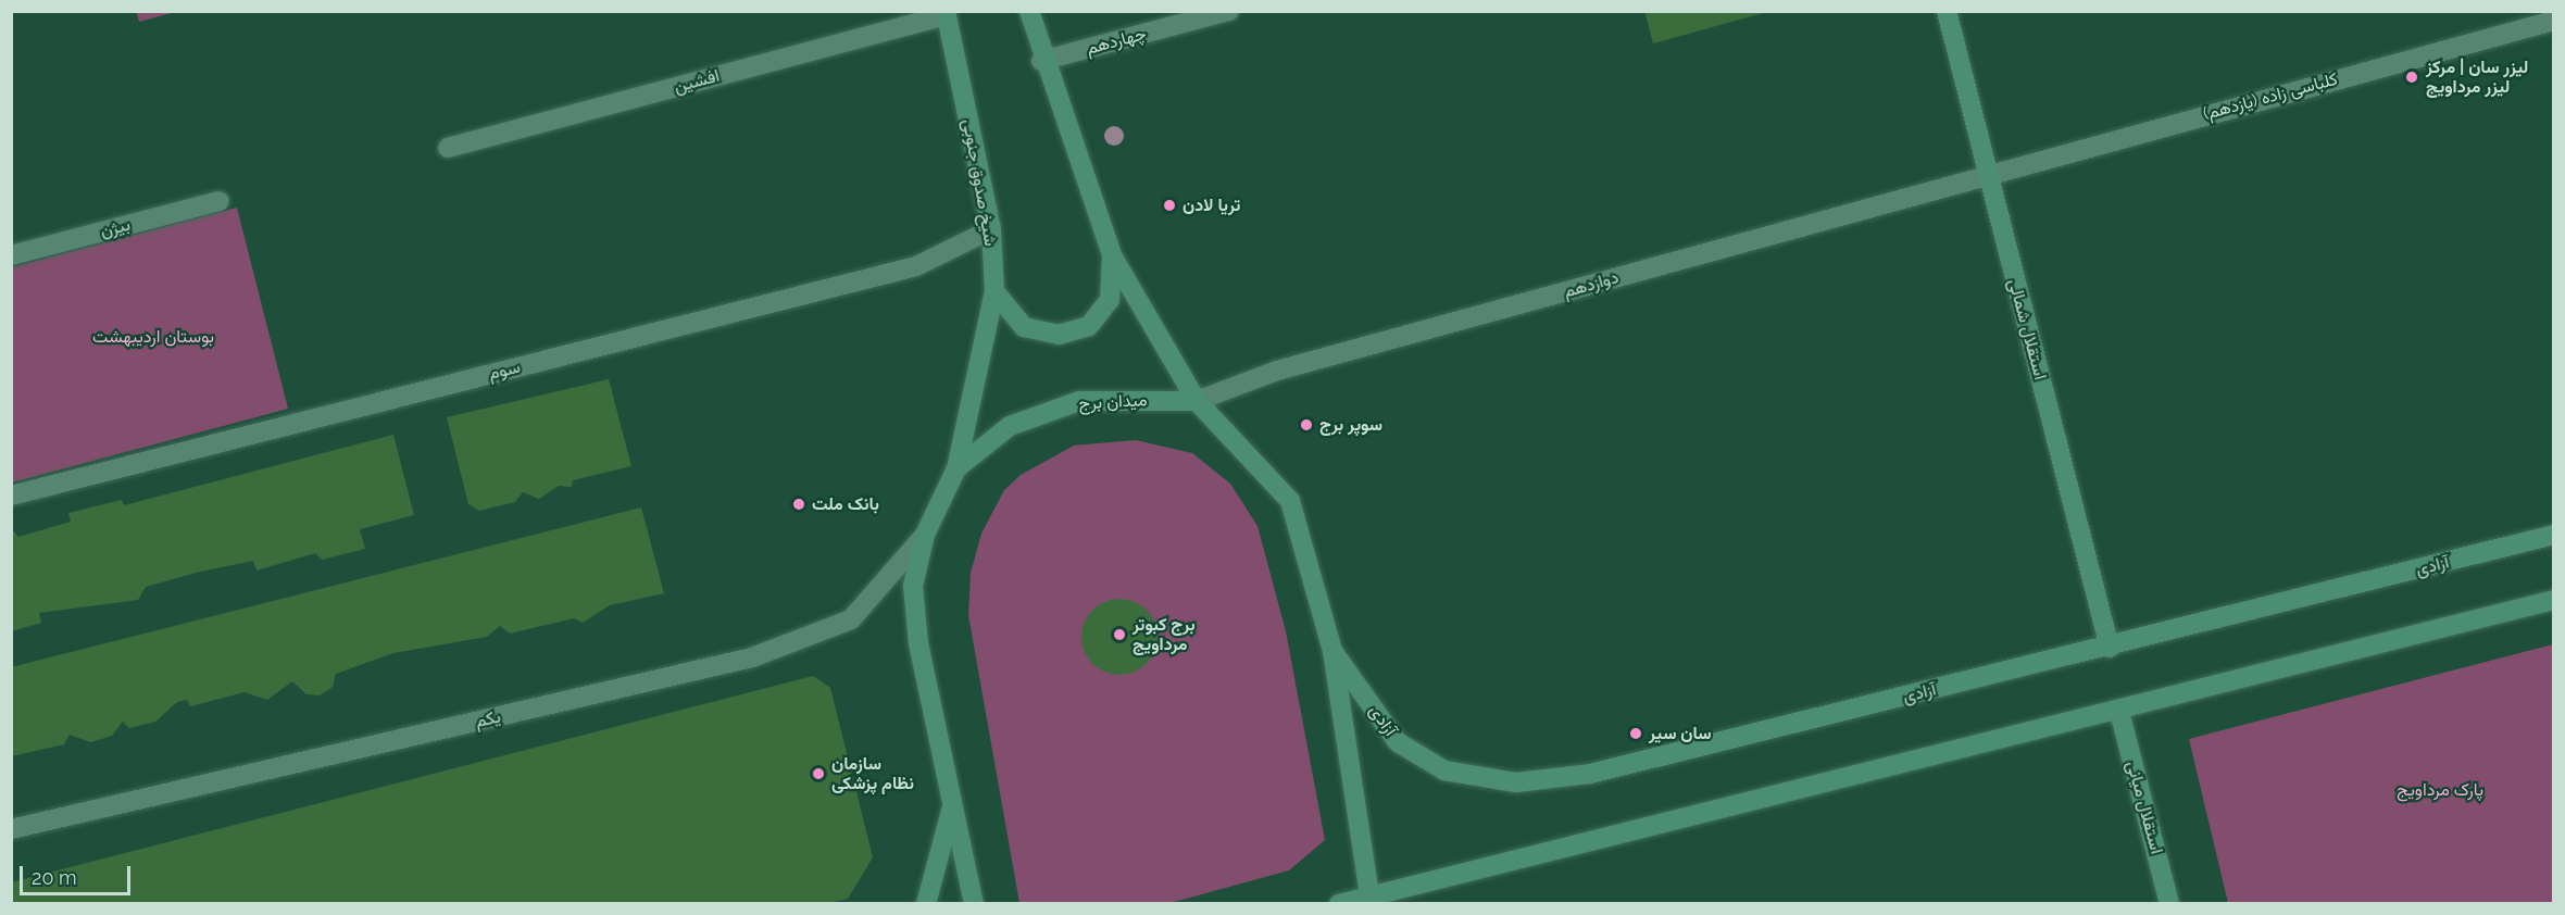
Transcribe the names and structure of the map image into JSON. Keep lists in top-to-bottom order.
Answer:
{
  "streets": {
    "main road": [
      "شیخ صدوق جنوبی",
      "استقلال شمالی",
      "میدان برج",
      "آزادی",
      "استقلال میانی"
    ],
    "street": [
      "چهاردهم",
      "افشین",
      "کلباسی زاده (یازدهم)",
      "بیژن",
      "دوازدهم",
      "سوم",
      "یکم"
    ]
  },
  "crossings": [
    ["افشین", "شیخ صدوق جنوبی"],
    ["کلباسی زاده (یازدهم)", "دوازدهم"],
    ["کلباسی زاده (یازدهم)", "استقلال شمالی"],
    ["شیخ صدوق جنوبی", "سوم"],
    ["شیخ صدوق جنوبی", "میدان برج"],
    ["دوازدهم", "استقلال شمالی"],
    ["دوازدهم", "میدان برج"],
    ["استقلال شمالی", "آزادی"],
    ["میدان برج", "یکم"]
  ],
  "parks": ["بوستان اردیبهشت", "پارک مرداویج"],
  "places": [
    "لیزر سان | مرکز لیزر مرداویج",
    "تریا لادن",
    "سوپر برج",
    "بانک ملت",
    "برج کبوتر مرداویج",
    "سان سیر",
    "سازمان نظام پزشکی"
  ],
  "scale_bar": "20 m"
}
